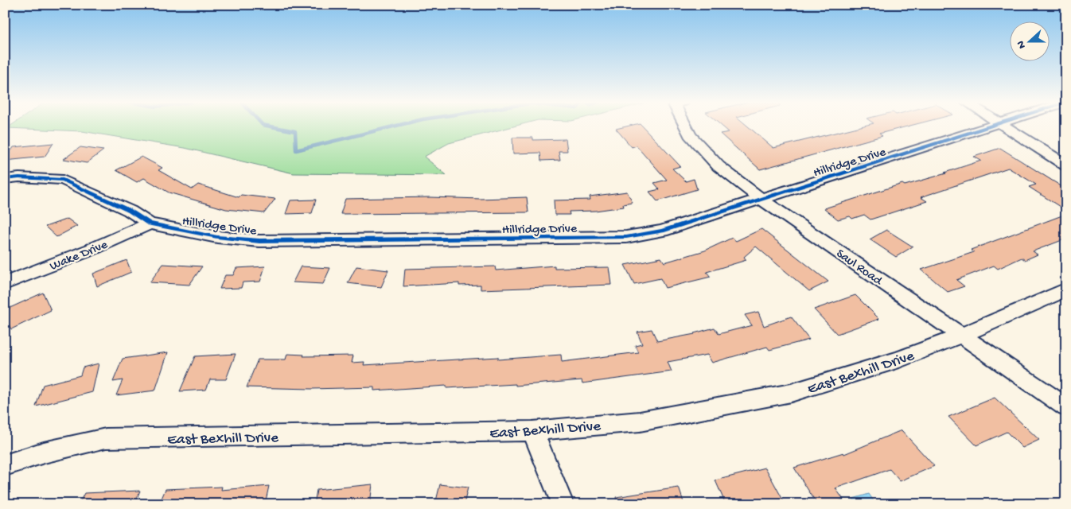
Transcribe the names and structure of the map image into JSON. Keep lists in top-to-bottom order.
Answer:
{
  "streets": {
    "street": [
      "Hillridge Drive",
      "Wake Drive",
      "Saul Road",
      "East Bexhill Drive"
    ]
  },
  "crossings": [
    ["Hillridge Drive", "Wake Drive"],
    ["Hillridge Drive", "Saul Road"],
    ["Saul Road", "East Bexhill Drive"]
  ],
  "north": "left"
}
